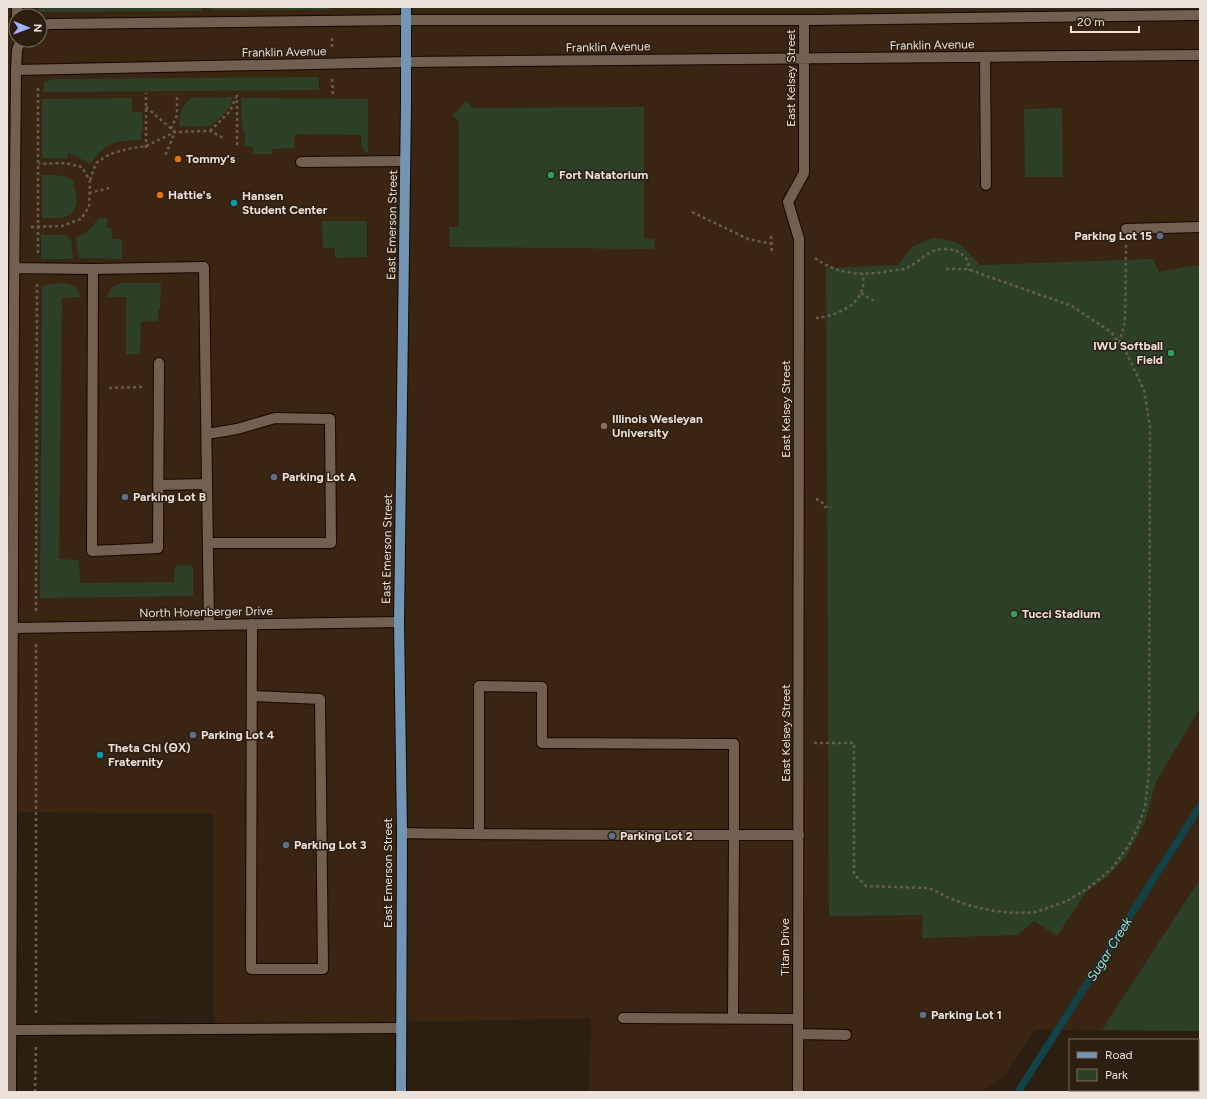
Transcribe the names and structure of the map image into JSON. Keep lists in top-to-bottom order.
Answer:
{
  "streets": {
    "main road": ["East Emerson Street"],
    "street": [
      "Franklin Avenue",
      "East Kelsey Street",
      "North Horenberger Drive",
      "Titan Drive"
    ]
  },
  "crossings": [
    ["Franklin Avenue", "East Kelsey Street"],
    ["Franklin Avenue", "East Emerson Street"],
    ["East Kelsey Street", "Titan Drive"],
    ["East Emerson Street", "North Horenberger Drive"]
  ],
  "water": ["Sugar Creek"],
  "places": [
    "Tommy's",
    "Fort Natatorium",
    "Hattie's",
    "Hansen Student Center",
    "Parking Lot 15",
    "IWU Softball Field",
    "Illinois Wesleyan University",
    "Parking Lot A",
    "Parking Lot B",
    "Tucci Stadium",
    "Parking Lot 4",
    "Theta Chi (ΘΧ) Fraternity",
    "Parking Lot 2",
    "Parking Lot 3",
    "Parking Lot 1"
  ],
  "legend": ["Road", "Park"],
  "scale_bar": "20 m",
  "north": "right"
}
